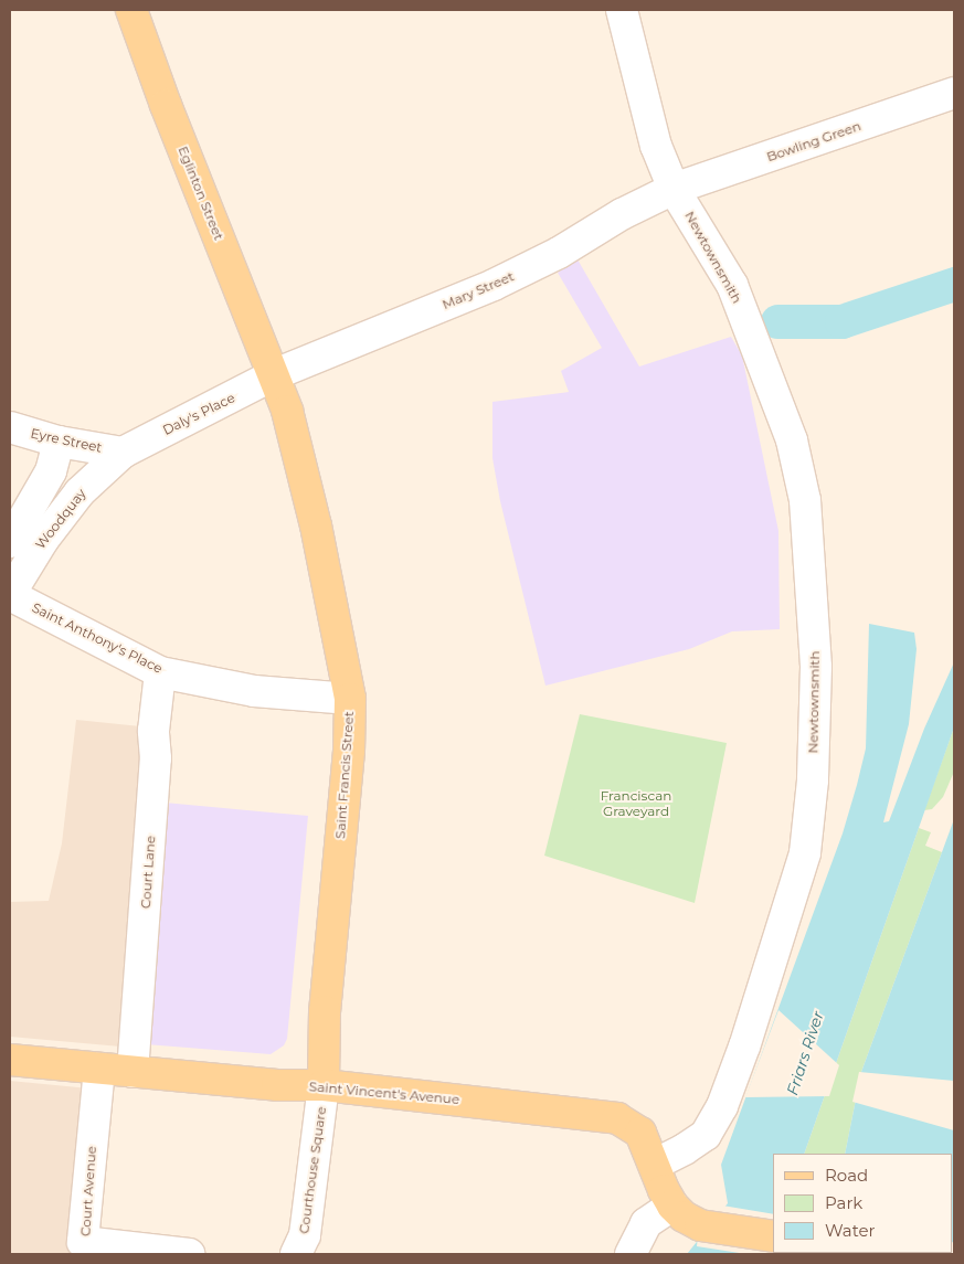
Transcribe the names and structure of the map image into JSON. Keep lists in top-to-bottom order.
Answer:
{
  "streets": {
    "main road": ["Eglinton Street", "Saint Francis Street", "Saint Vincent's Avenue"],
    "street": [
      "Bowling Green",
      "Newtownsmith",
      "Mary Street",
      "Daly's Place",
      "Eyre Street",
      "Woodquay",
      "Saint Anthony's Place",
      "Court Lane",
      "Courthouse Square",
      "Court Avenue"
    ]
  },
  "crossings": [
    ["Bowling Green", "Newtownsmith"],
    ["Bowling Green", "Mary Street"],
    ["Eglinton Street", "Mary Street"],
    ["Eglinton Street", "Daly's Place"],
    ["Eglinton Street", "Saint Francis Street"],
    ["Newtownsmith", "Mary Street"],
    ["Newtownsmith", "Saint Vincent's Avenue"],
    ["Mary Street", "Daly's Place"],
    ["Mary Street", "Saint Francis Street"],
    ["Daly's Place", "Eyre Street"],
    ["Daly's Place", "Woodquay"],
    ["Daly's Place", "Saint Francis Street"],
    ["Eyre Street", "Woodquay"],
    ["Woodquay", "Saint Anthony's Place"],
    ["Saint Anthony's Place", "Saint Francis Street"],
    ["Saint Anthony's Place", "Court Lane"],
    ["Saint Francis Street", "Saint Vincent's Avenue"],
    ["Saint Francis Street", "Courthouse Square"],
    ["Court Lane", "Saint Vincent's Avenue"],
    ["Saint Vincent's Avenue", "Courthouse Square"],
    ["Saint Vincent's Avenue", "Court Avenue"]
  ],
  "water": ["Friars River"],
  "parks": ["Franciscan Graveyard"],
  "legend": ["Road", "Park", "Water"]
}
